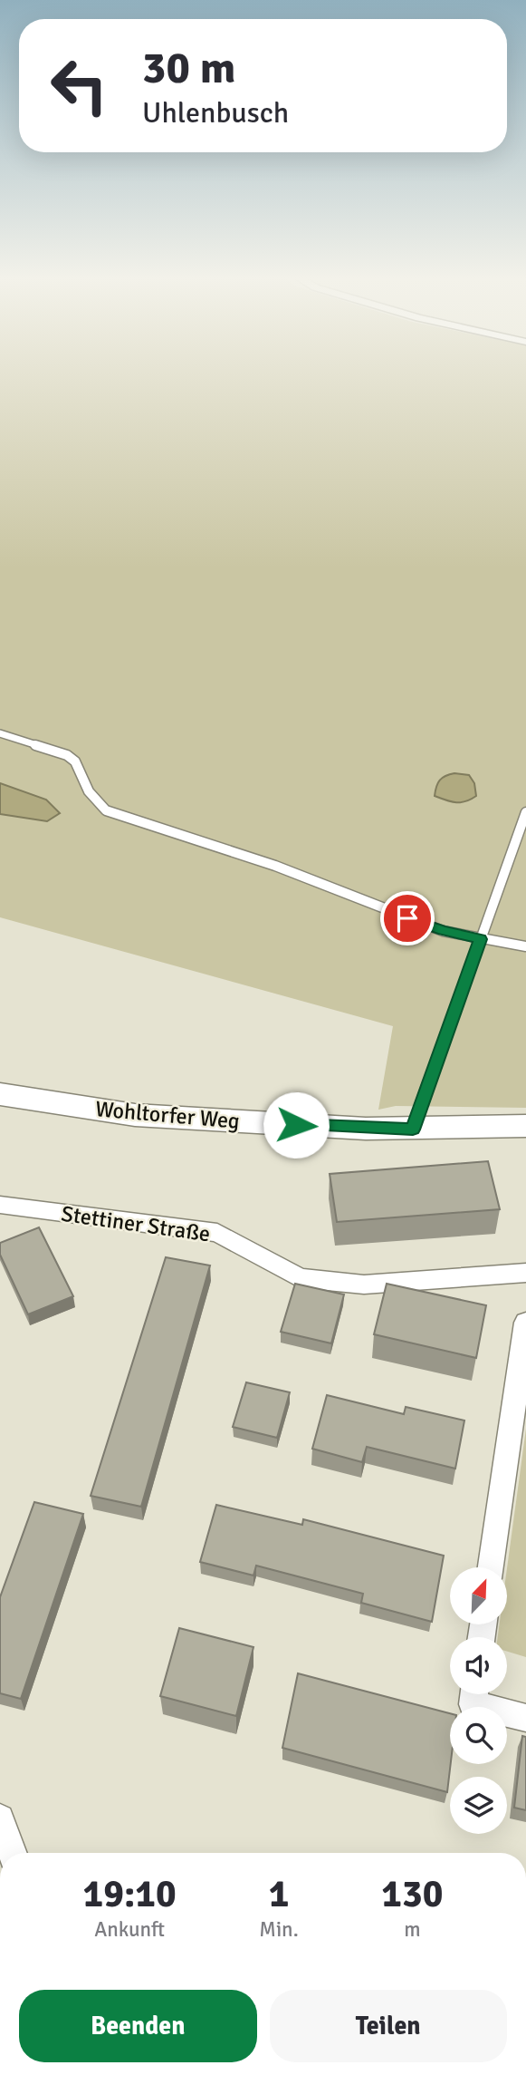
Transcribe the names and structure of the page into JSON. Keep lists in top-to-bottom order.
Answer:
{
  "streets": {
    "main road": ["Wohltorfer Weg"],
    "street": ["Stettiner Straße"]
  },
  "north": "top right",
  "page": {
    "turn": ["30 m", "Uhlenbusch"],
    "eta": [
      "19:10",
      "Ankunft",
      "1",
      "Min.",
      "130",
      "m"
    ],
    "buttons": ["Beenden", "Teilen"]
  }
}
